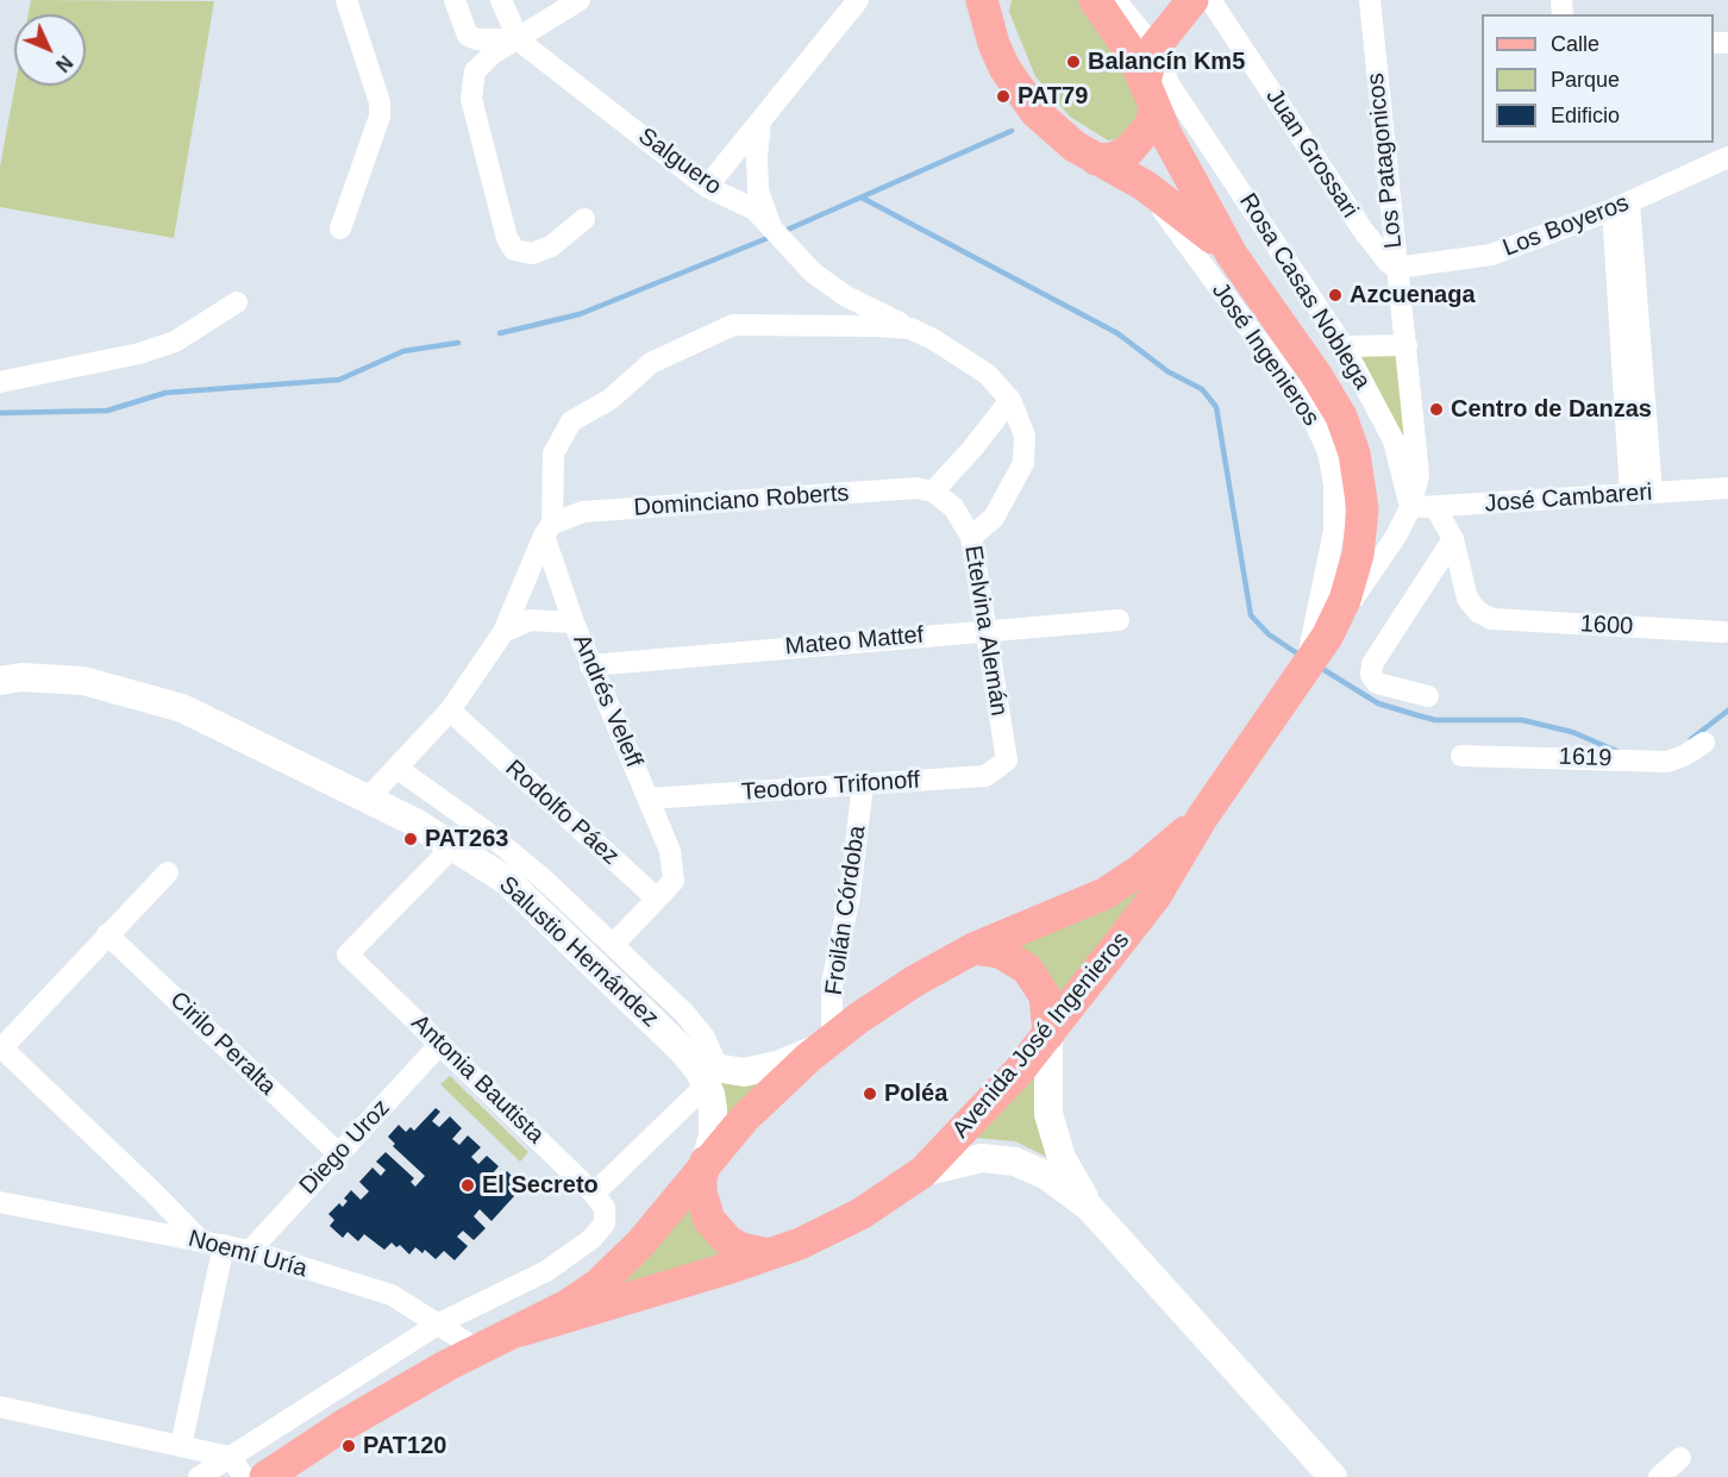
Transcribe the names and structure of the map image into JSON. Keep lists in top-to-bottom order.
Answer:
{
  "streets": {
    "main road": ["Avenida José Ingenieros"],
    "street": [
      "Juan Grossari",
      "Los Patagonicos",
      "Salguero",
      "Los Boyeros",
      "Rosa Casas Noblega",
      "José Ingenieros",
      "José Cambareri",
      "Dominciano Roberts",
      "1600",
      "Etelvina Alemán",
      "Mateo Mattef",
      "Andrés Veleff",
      "1619",
      "Teodoro Trifonoff",
      "Rodolfo Páez",
      "Froilán Córdoba",
      "Salustio Hernández",
      "Cirilo Peralta",
      "Antonia Bautista",
      "Diego Uroz",
      "Noemí Uría"
    ]
  },
  "crossings": [
    ["Juan Grossari", "Los Patagonicos"],
    ["Juan Grossari", "Los Boyeros"],
    ["Los Patagonicos", "Los Boyeros"],
    ["Los Patagonicos", "Rosa Casas Noblega"],
    ["Los Patagonicos", "José Cambareri"],
    ["Los Patagonicos", "Avenida José Ingenieros"],
    ["Rosa Casas Noblega", "José Cambareri"],
    ["José Ingenieros", "Avenida José Ingenieros"],
    ["Dominciano Roberts", "Etelvina Alemán"],
    ["Dominciano Roberts", "Andrés Veleff"],
    ["Etelvina Alemán", "Mateo Mattef"],
    ["Etelvina Alemán", "Teodoro Trifonoff"],
    ["Mateo Mattef", "Andrés Veleff"],
    ["Andrés Veleff", "Teodoro Trifonoff"],
    ["Andrés Veleff", "Rodolfo Páez"],
    ["Teodoro Trifonoff", "Froilán Córdoba"],
    ["Froilán Córdoba", "Avenida José Ingenieros"],
    ["Salustio Hernández", "Antonia Bautista"],
    ["Cirilo Peralta", "Diego Uroz"],
    ["Antonia Bautista", "Diego Uroz"],
    ["Diego Uroz", "Noemí Uría"]
  ],
  "places": [
    "Balancín Km5",
    "PAT79",
    "Azcuenaga",
    "Centro de Danzas",
    "PAT263",
    "Poléa",
    "El Secreto",
    "PAT120"
  ],
  "legend": ["Calle", "Parque", "Edificio"],
  "north": "bottom right"
}
